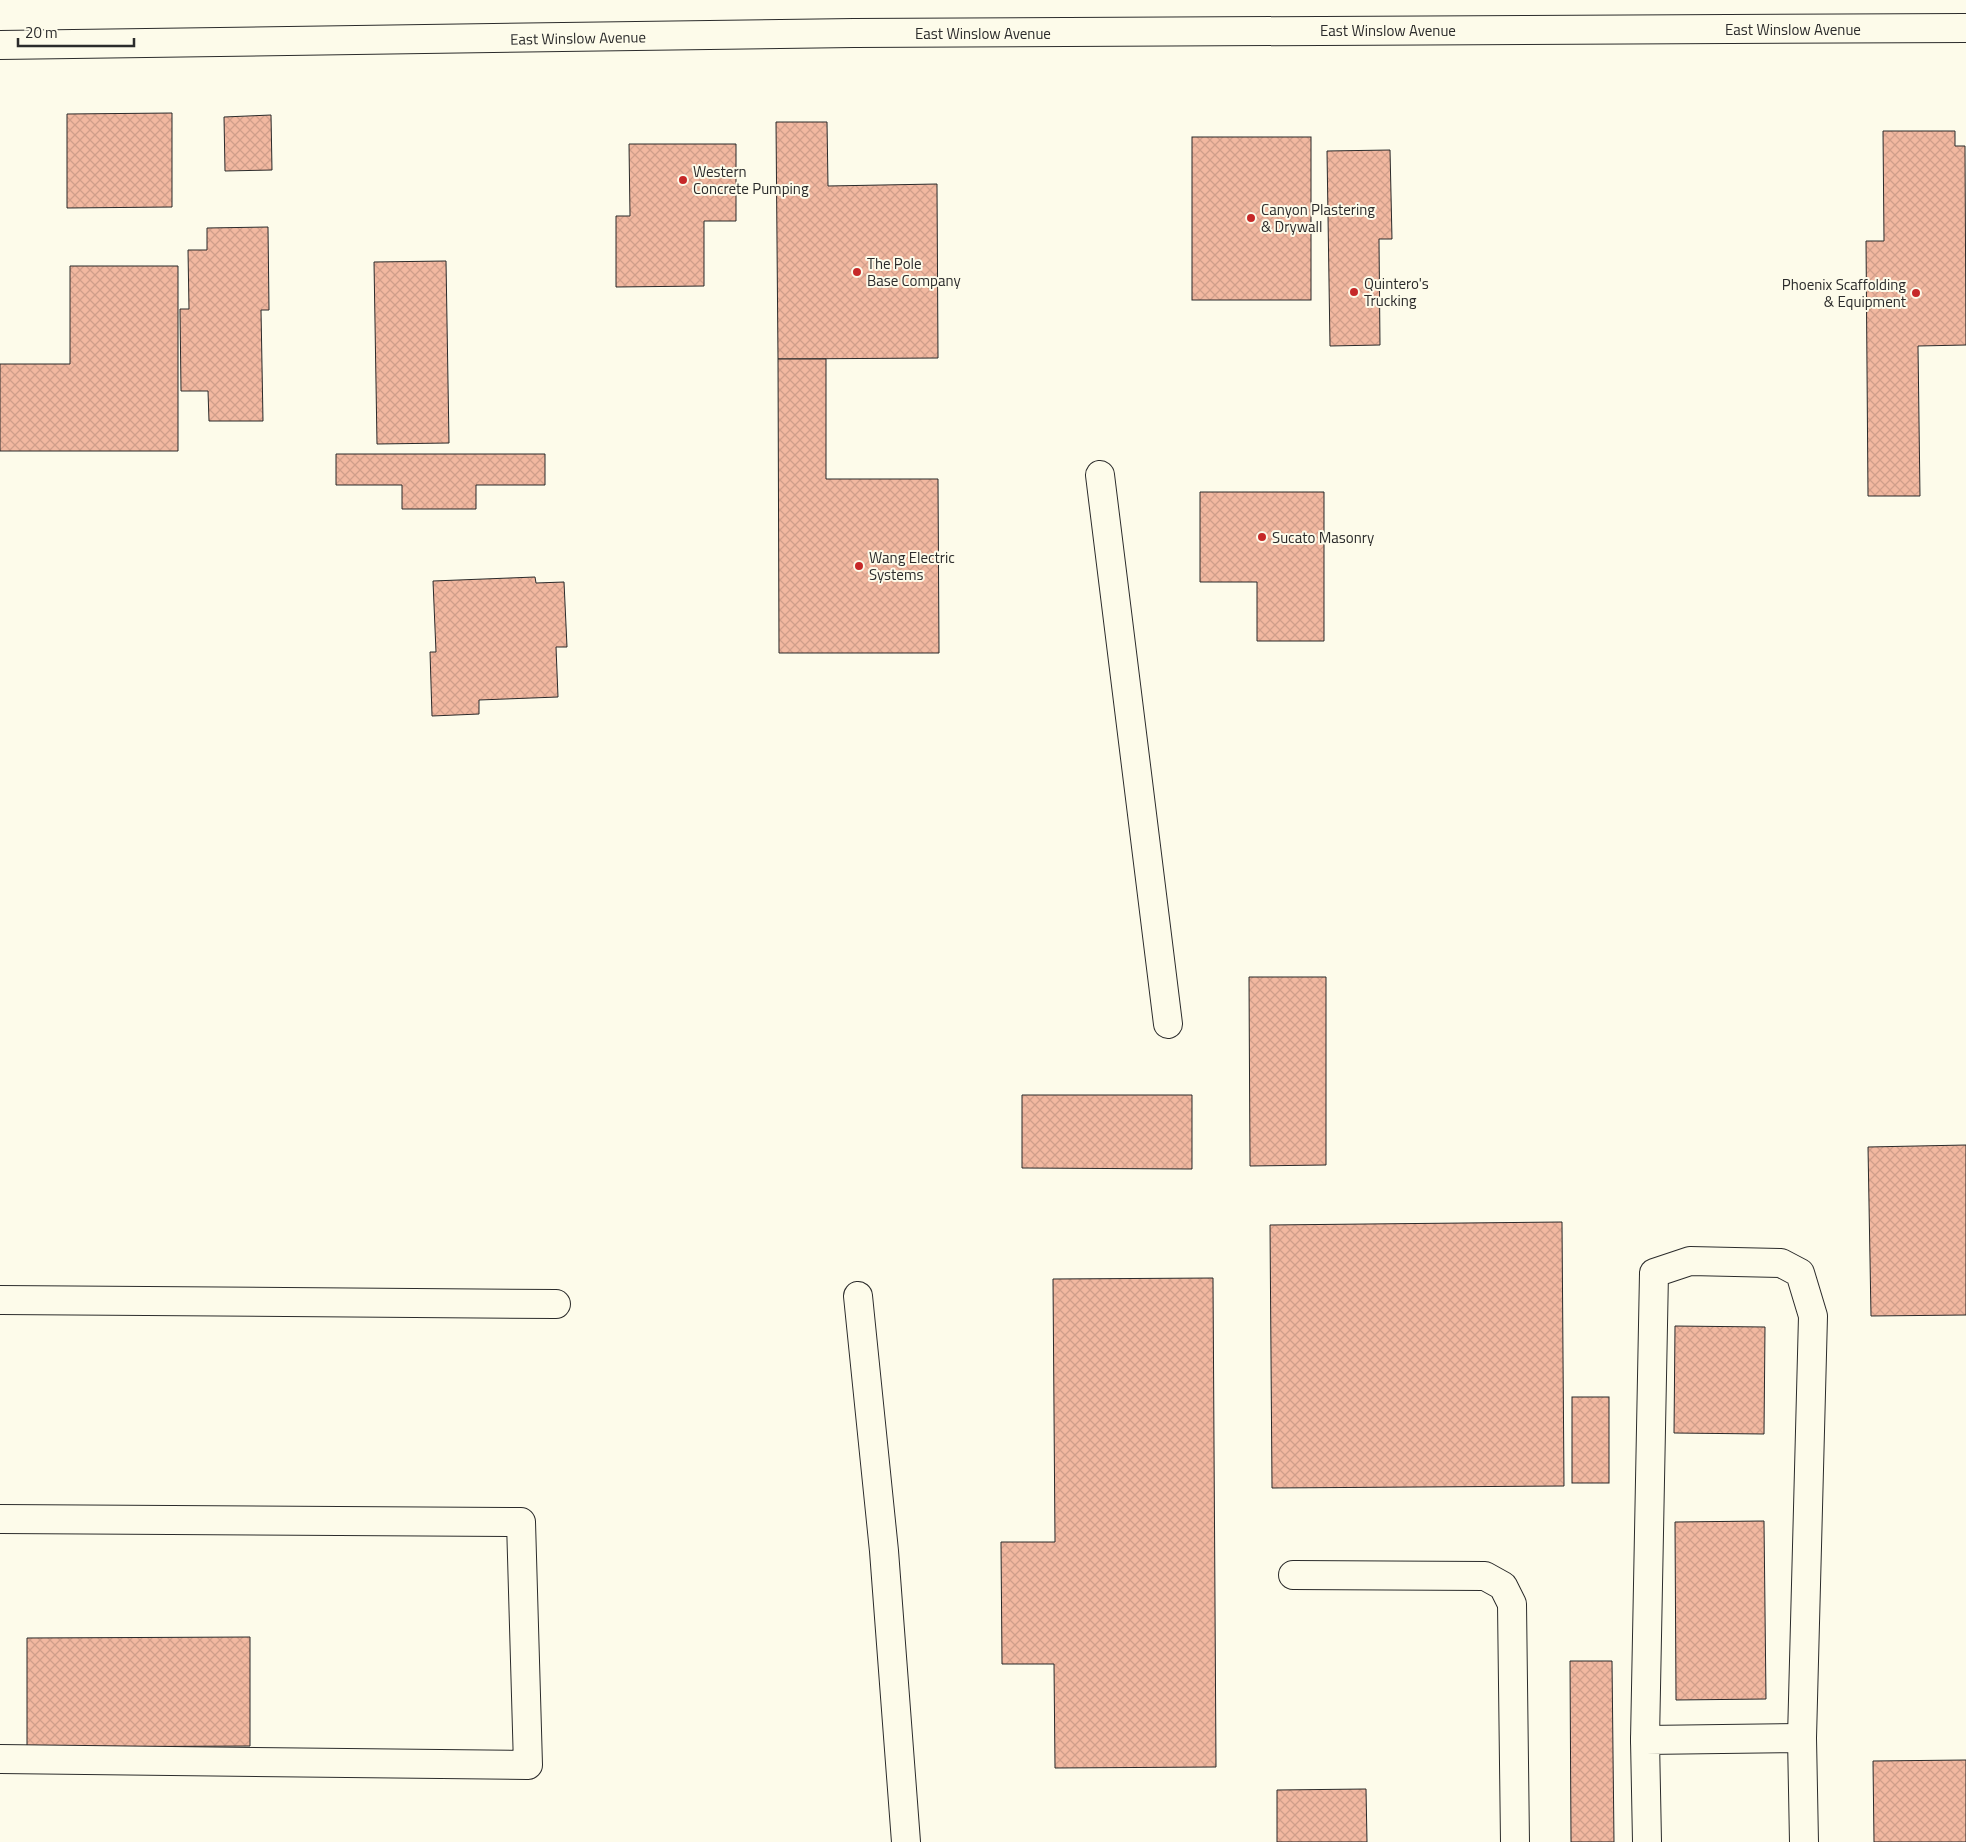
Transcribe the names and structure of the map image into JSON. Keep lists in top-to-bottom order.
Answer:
{
  "streets": {
    "street": ["East Winslow Avenue"]
  },
  "places": [
    "Western Concrete Pumping",
    "Canyon Plastering & Drywall",
    "The Pole Base Company",
    "Quintero's Trucking",
    "Phoenix Scaffolding & Equipment",
    "Sucato Masonry",
    "Wang Electric Systems"
  ],
  "scale_bar": "20 m"
}
